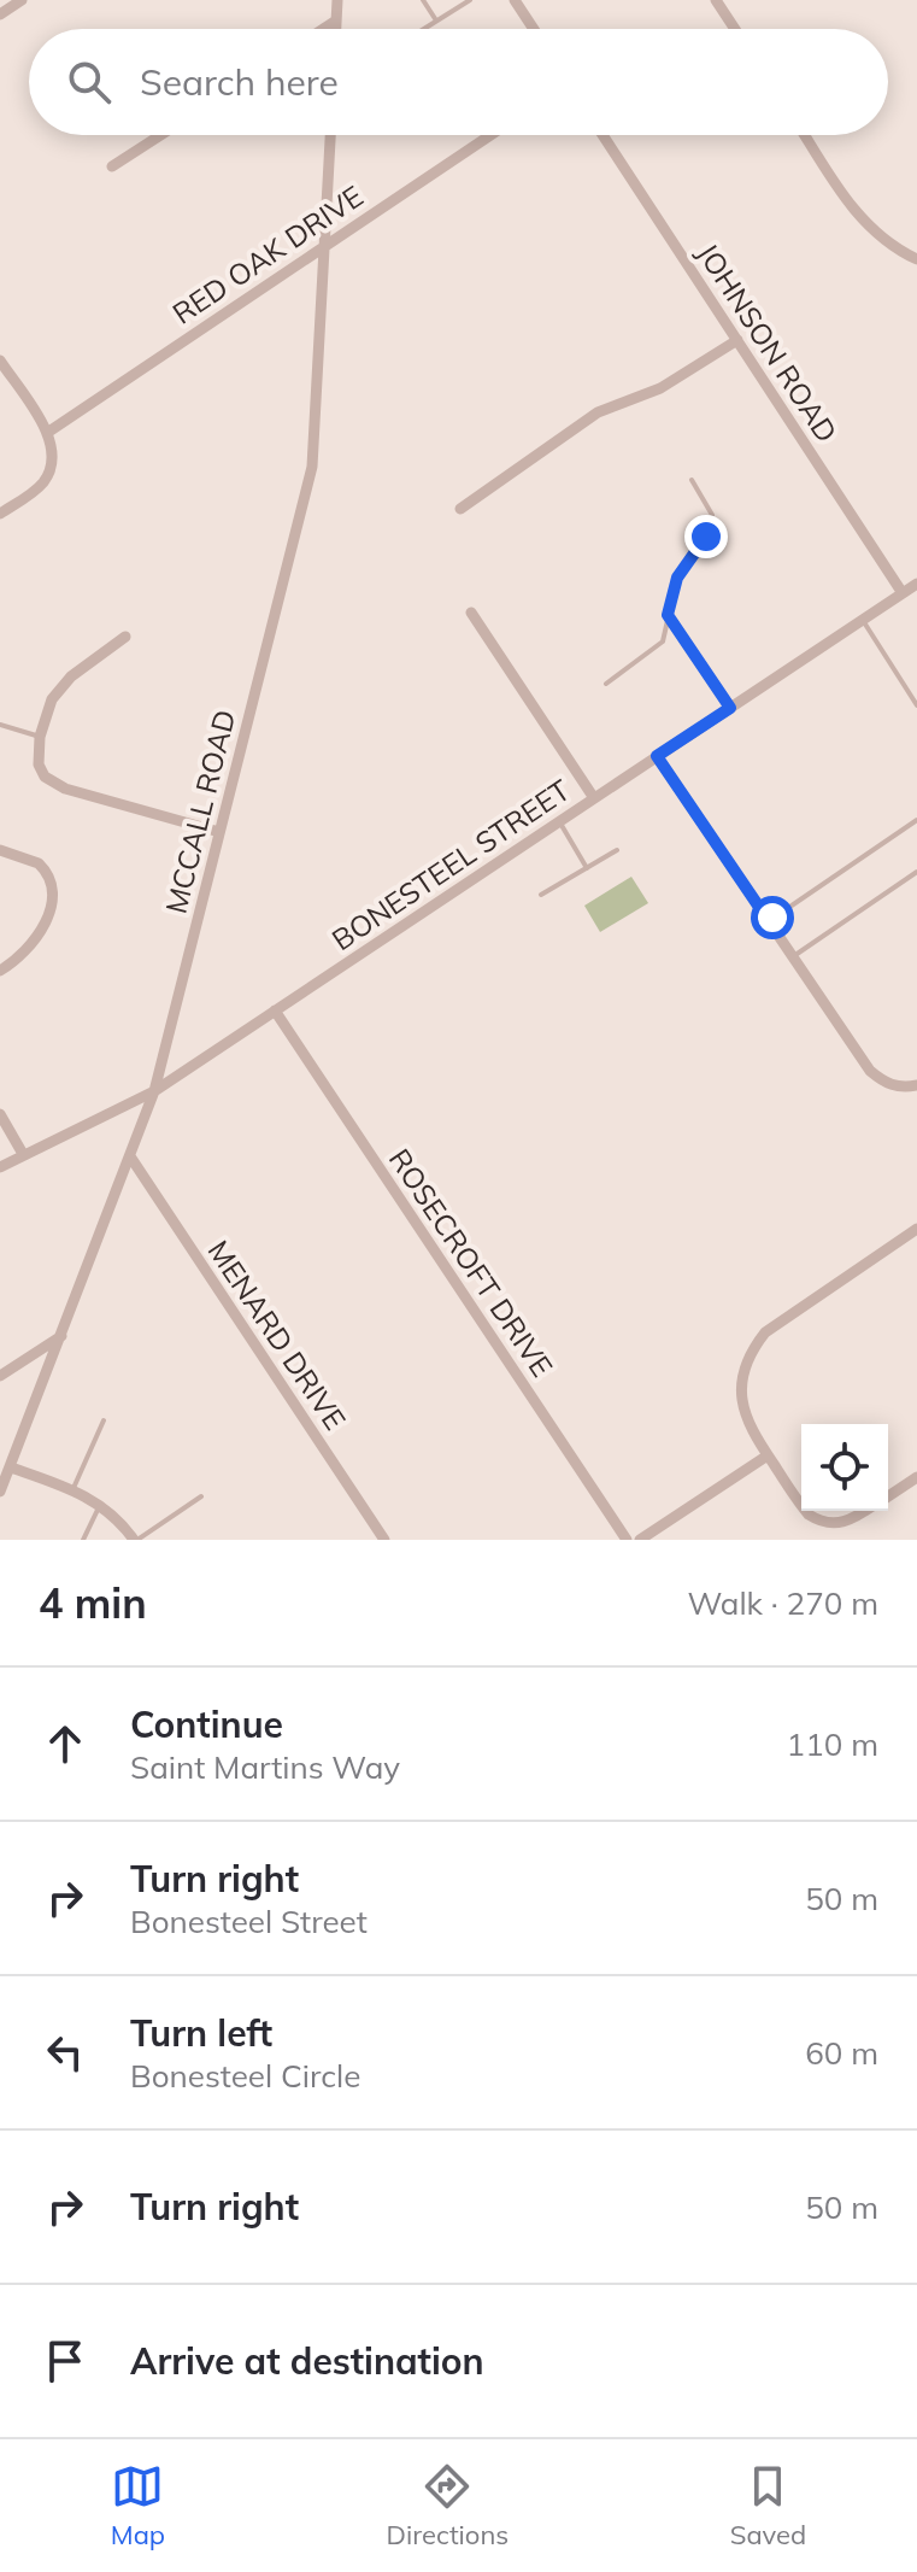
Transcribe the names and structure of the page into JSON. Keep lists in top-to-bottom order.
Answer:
{
  "streets": {
    "street": [
      "RED OAK DRIVE",
      "JOHNSON ROAD",
      "MCCALL ROAD",
      "BONESTEEL STREET",
      "ROSECROFT DRIVE",
      "MENARD DRIVE"
    ]
  },
  "crossings": [
    ["RED OAK DRIVE", "MCCALL ROAD"],
    ["JOHNSON ROAD", "BONESTEEL STREET"],
    ["MCCALL ROAD", "BONESTEEL STREET"],
    ["MCCALL ROAD", "MENARD DRIVE"],
    ["BONESTEEL STREET", "ROSECROFT DRIVE"]
  ],
  "page": {
    "search": "Search here",
    "heading": ["4 min", "Walk · 270 m"],
    "list": [
      ["Continue", "Saint Martins Way", "110 m"],
      ["Turn right", "Bonesteel Street", "50 m"],
      ["Turn left", "Bonesteel Circle", "60 m"],
      ["Turn right", "50 m"],
      "Arrive at destination"
    ],
    "nav": ["Map", "Directions", "Saved"]
  }
}
